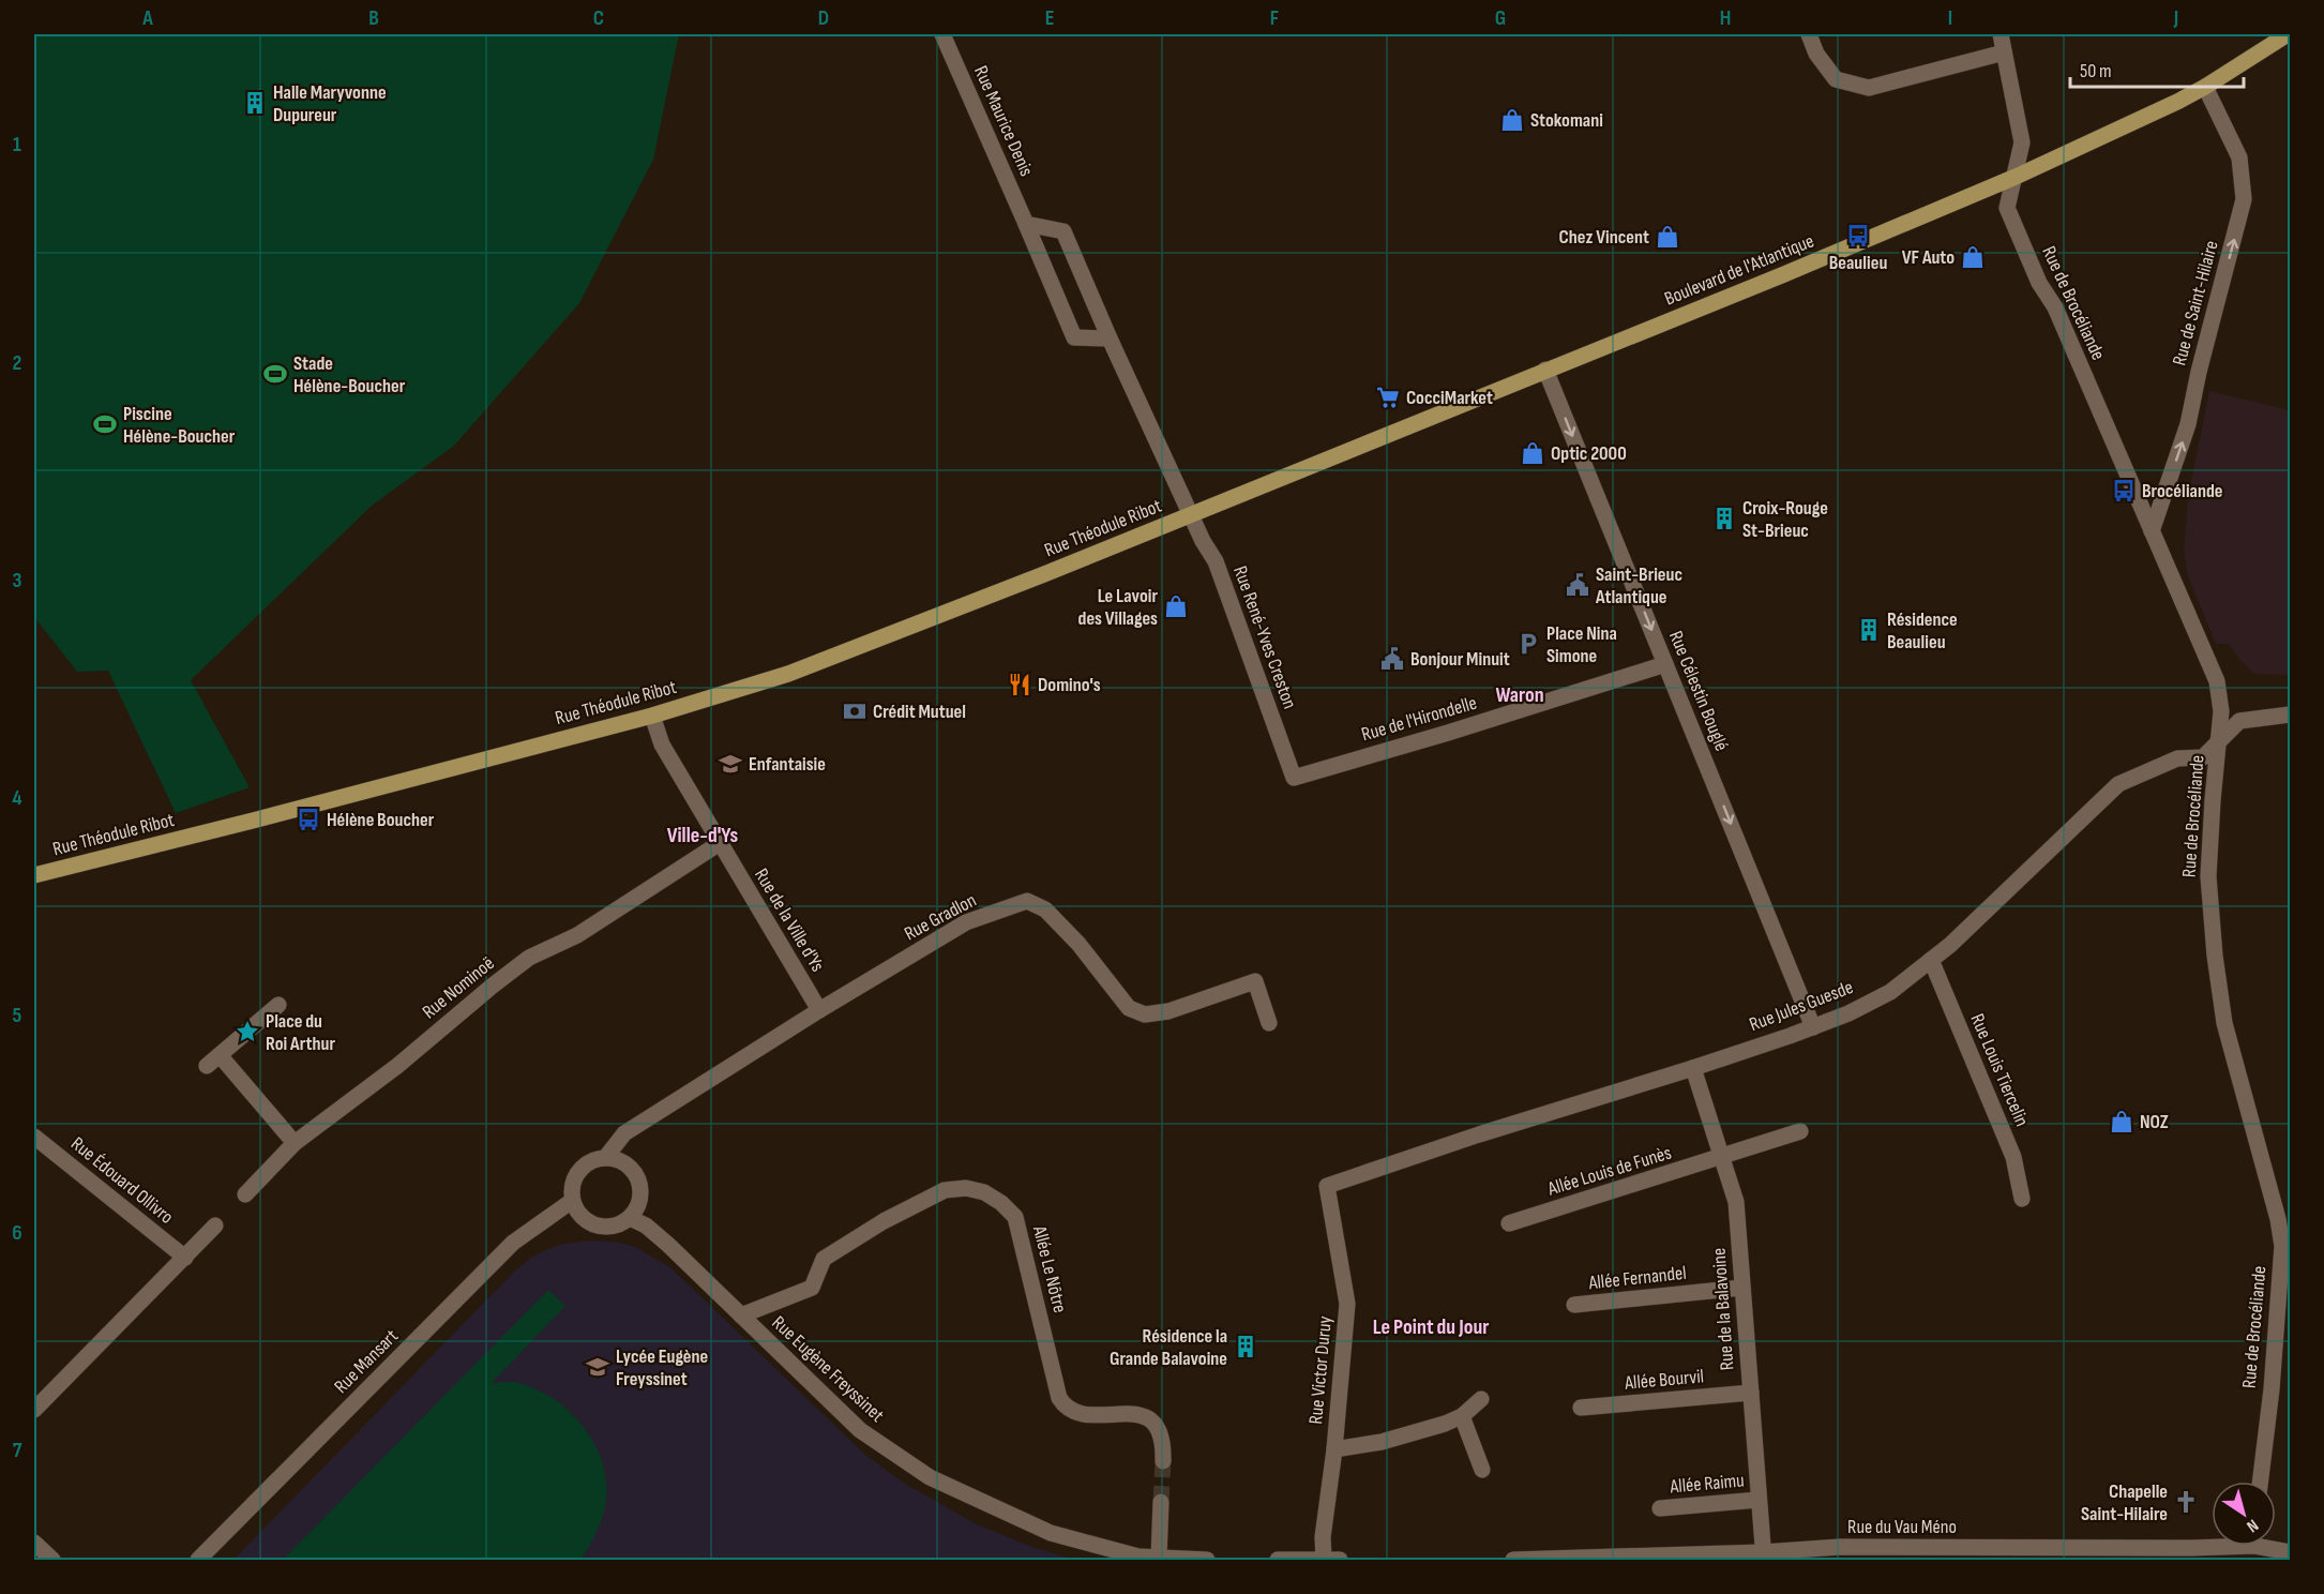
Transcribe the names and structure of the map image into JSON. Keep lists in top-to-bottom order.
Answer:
{
  "streets": {
    "main road": ["Boulevard de l'Atlantique", "Rue Théodule Ribot"],
    "street": [
      "Rue Maurice Denis",
      "Rue de Brocéliande",
      "Rue de Saint-Hilaire",
      "Rue René-Yves Creston",
      "Rue Célestin Bouglé",
      "Rue de l'Hirondelle",
      "Rue Gradlon",
      "Rue de la Ville d'Ys",
      "Rue Nominoë",
      "Rue Jules Guesde",
      "Rue Louis Tiercelin",
      "Allée Louis de Funès",
      "Rue Édouard Ollivro",
      "Allée Le Nôtre",
      "Allée Fernandel",
      "Rue de la Balavoine",
      "Rue Mansart",
      "Rue Eugène Freyssinet",
      "Rue Victor Duruy",
      "Allée Bourvil",
      "Allée Raimu",
      "Rue du Vau Méno"
    ]
  },
  "crossings": [
    ["Boulevard de l'Atlantique", "Rue de Brocéliande"],
    ["Boulevard de l'Atlantique", "Rue de Saint-Hilaire"],
    ["Boulevard de l'Atlantique", "Rue Théodule Ribot"],
    ["Boulevard de l'Atlantique", "Rue René-Yves Creston"],
    ["Boulevard de l'Atlantique", "Rue Célestin Bouglé"],
    ["Rue de Brocéliande", "Rue de Saint-Hilaire"],
    ["Rue de Brocéliande", "Rue Jules Guesde"],
    ["Rue Théodule Ribot", "Rue René-Yves Creston"],
    ["Rue Théodule Ribot", "Rue de la Ville d'Ys"],
    ["Rue René-Yves Creston", "Rue de l'Hirondelle"],
    ["Rue Célestin Bouglé", "Rue de l'Hirondelle"],
    ["Rue Célestin Bouglé", "Rue Jules Guesde"],
    ["Rue Gradlon", "Rue de la Ville d'Ys"],
    ["Rue Gradlon", "Rue Mansart"],
    ["Rue Gradlon", "Rue Eugène Freyssinet"],
    ["Rue de la Ville d'Ys", "Rue Nominoë"],
    ["Rue Jules Guesde", "Rue Louis Tiercelin"],
    ["Rue Jules Guesde", "Rue de la Balavoine"],
    ["Rue Jules Guesde", "Rue Victor Duruy"],
    ["Allée Louis de Funès", "Rue de la Balavoine"],
    ["Allée Le Nôtre", "Rue Eugène Freyssinet"],
    ["Allée Fernandel", "Rue de la Balavoine"],
    ["Rue de la Balavoine", "Allée Bourvil"],
    ["Rue de la Balavoine", "Allée Raimu"],
    ["Rue de la Balavoine", "Rue du Vau Méno"],
    ["Rue Mansart", "Rue Eugène Freyssinet"]
  ],
  "one_way": ["Rue de Saint-Hilaire", "Rue Célestin Bouglé"],
  "districts": ["Waron", "Ville-d'Ys", "Le Point du Jour"],
  "places": {
    "building": [
      "Halle Maryvonne Dupureur",
      "Croix-Rouge St-Brieuc",
      "Résidence Beaulieu",
      "Résidence la Grande Balavoine"
    ],
    "shop": [
      "Stokomani",
      "Chez Vincent",
      "VF Auto",
      "Optic 2000",
      "Le Lavoir des Villages",
      "NOZ"
    ],
    "bus stop": ["Beaulieu", "Brocéliande", "Hélène Boucher"],
    "sports": ["Stade Hélène-Boucher", "Piscine Hélène-Boucher"],
    "supermarket": ["CocciMarket"],
    "public building": ["Saint-Brieuc Atlantique", "Bonjour Minuit"],
    "parking": ["Place Nina Simone"],
    "restaurant": ["Domino's"],
    "bank": ["Crédit Mutuel"],
    "school or university": ["Enfantaisie", "Lycée Eugène Freyssinet"],
    "place": ["Place du Roi Arthur"],
    "church": ["Chapelle Saint-Hilaire"]
  },
  "scale_bar": "50 m",
  "north": "bottom right",
  "grid": {
    "columns": [
      "A",
      "B",
      "C",
      "D",
      "E",
      "F",
      "G",
      "H",
      "I",
      "J"
    ],
    "rows": [
      "1",
      "2",
      "3",
      "4",
      "5",
      "6",
      "7"
    ]
  }
}
